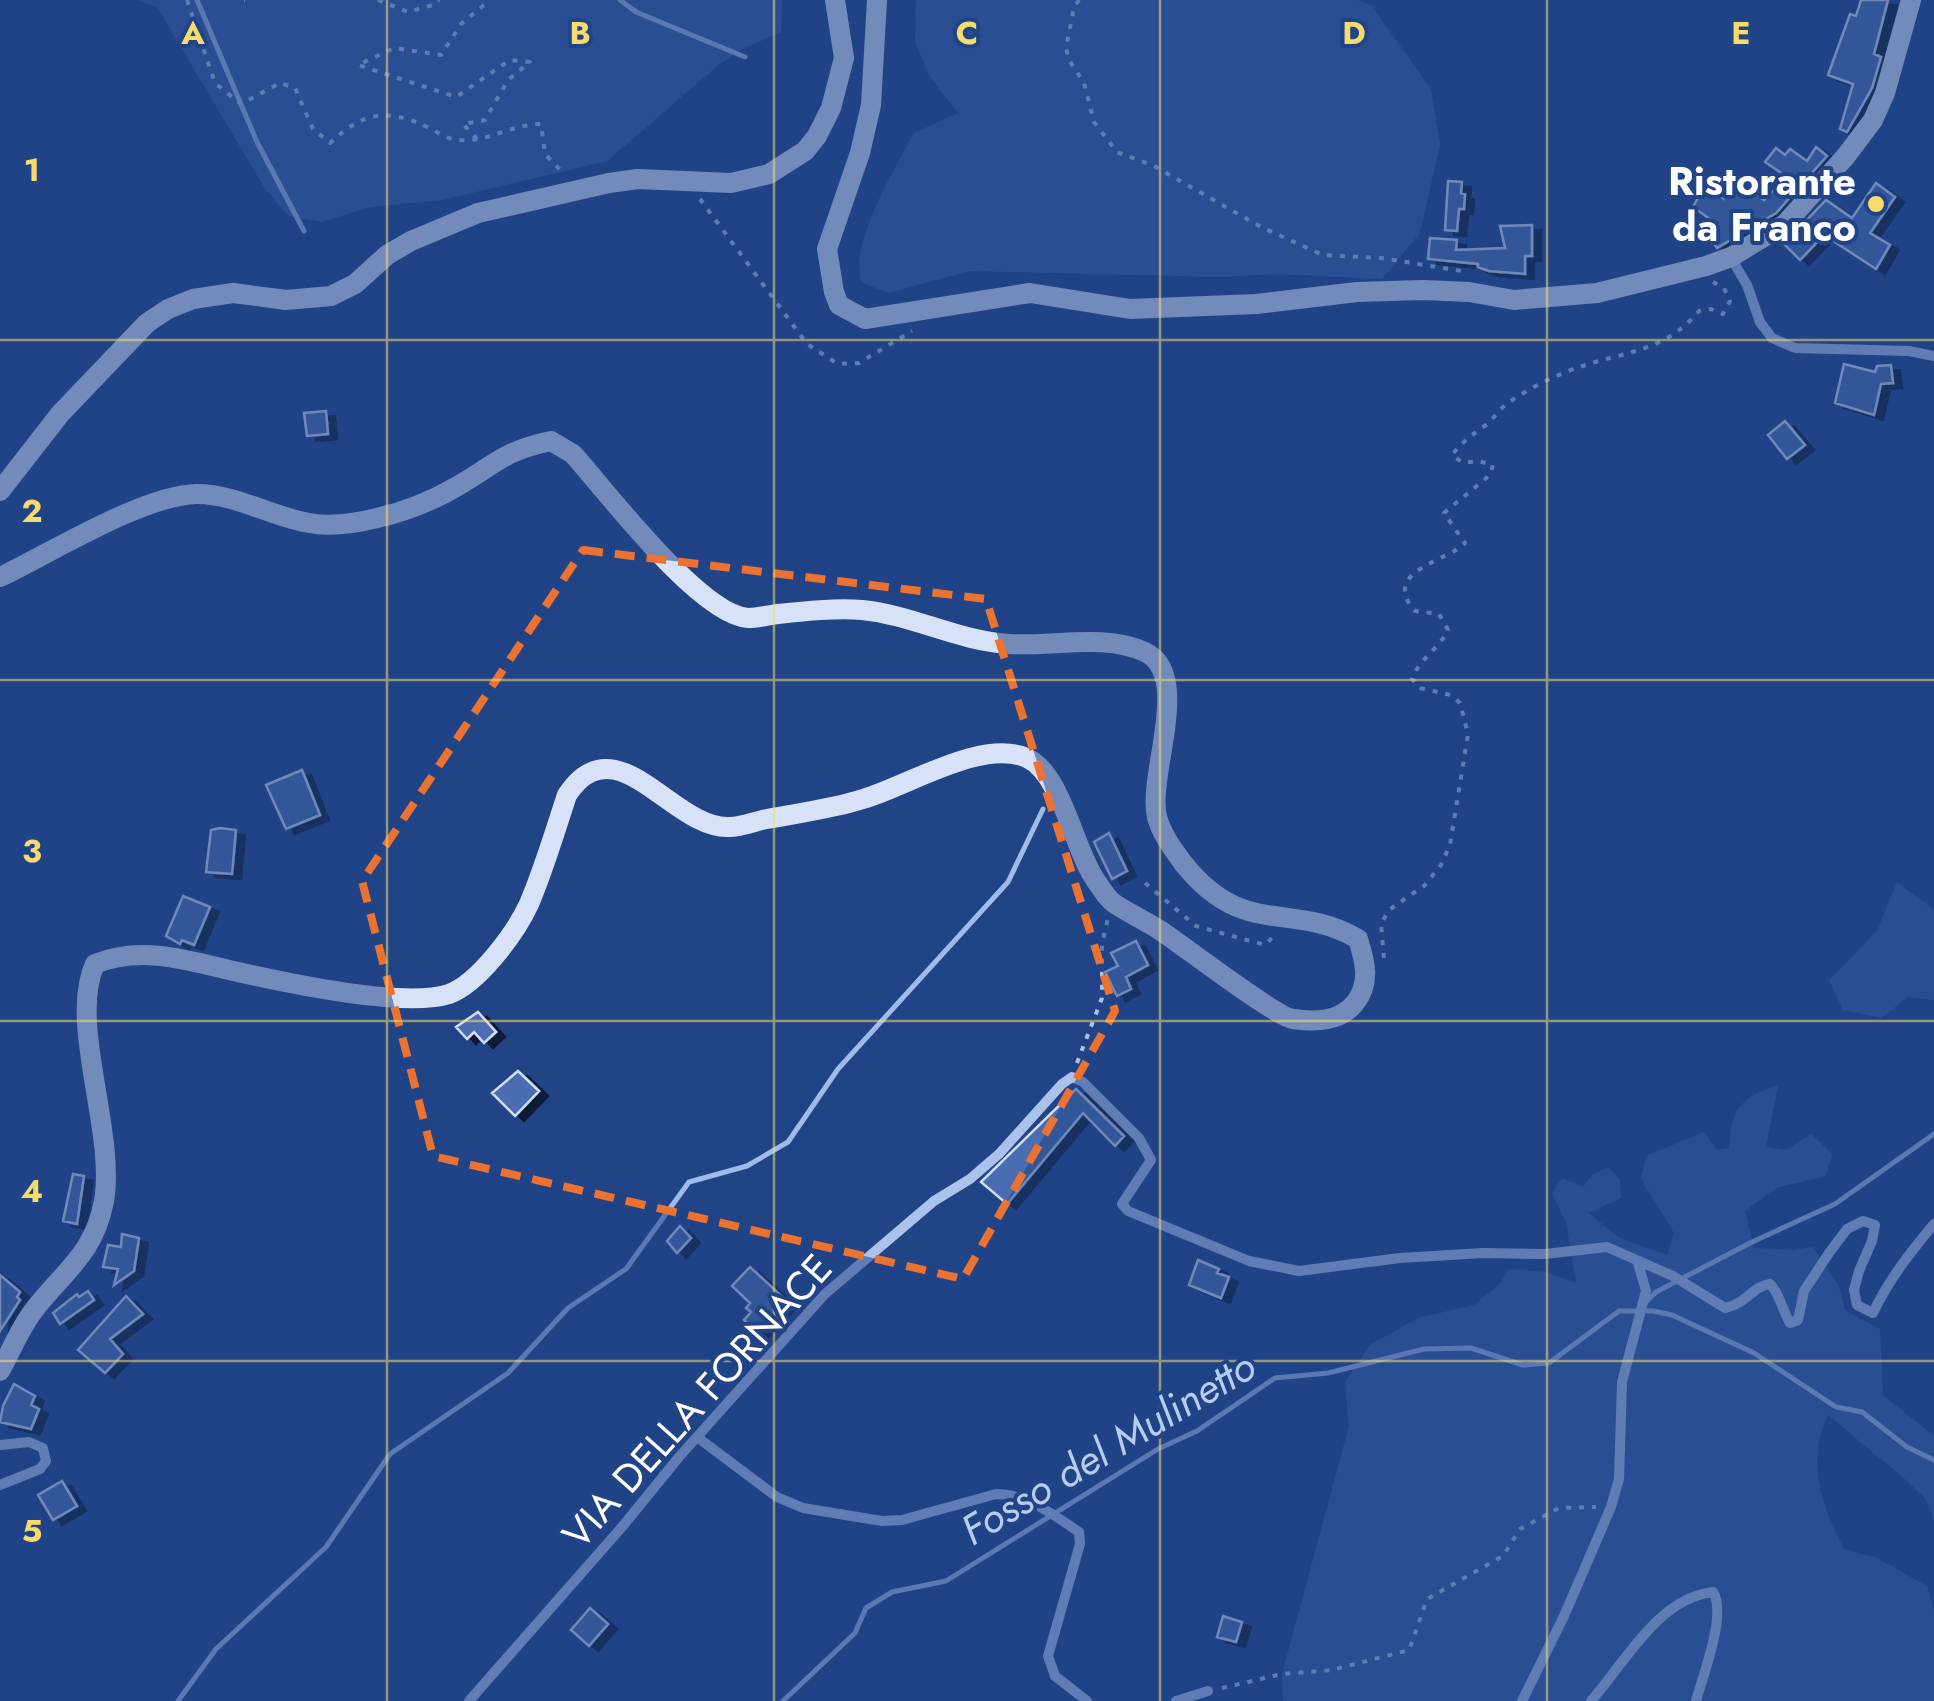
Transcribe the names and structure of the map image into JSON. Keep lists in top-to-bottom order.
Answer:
{
  "streets": {
    "street": ["VIA DELLA FORNACE"]
  },
  "water": ["Fosso del Mulinetto"],
  "places": ["Ristorante da Franco"],
  "grid": {
    "columns": [
      "A",
      "B",
      "C",
      "D",
      "E"
    ],
    "rows": [
      "1",
      "2",
      "3",
      "4",
      "5"
    ]
  }
}
